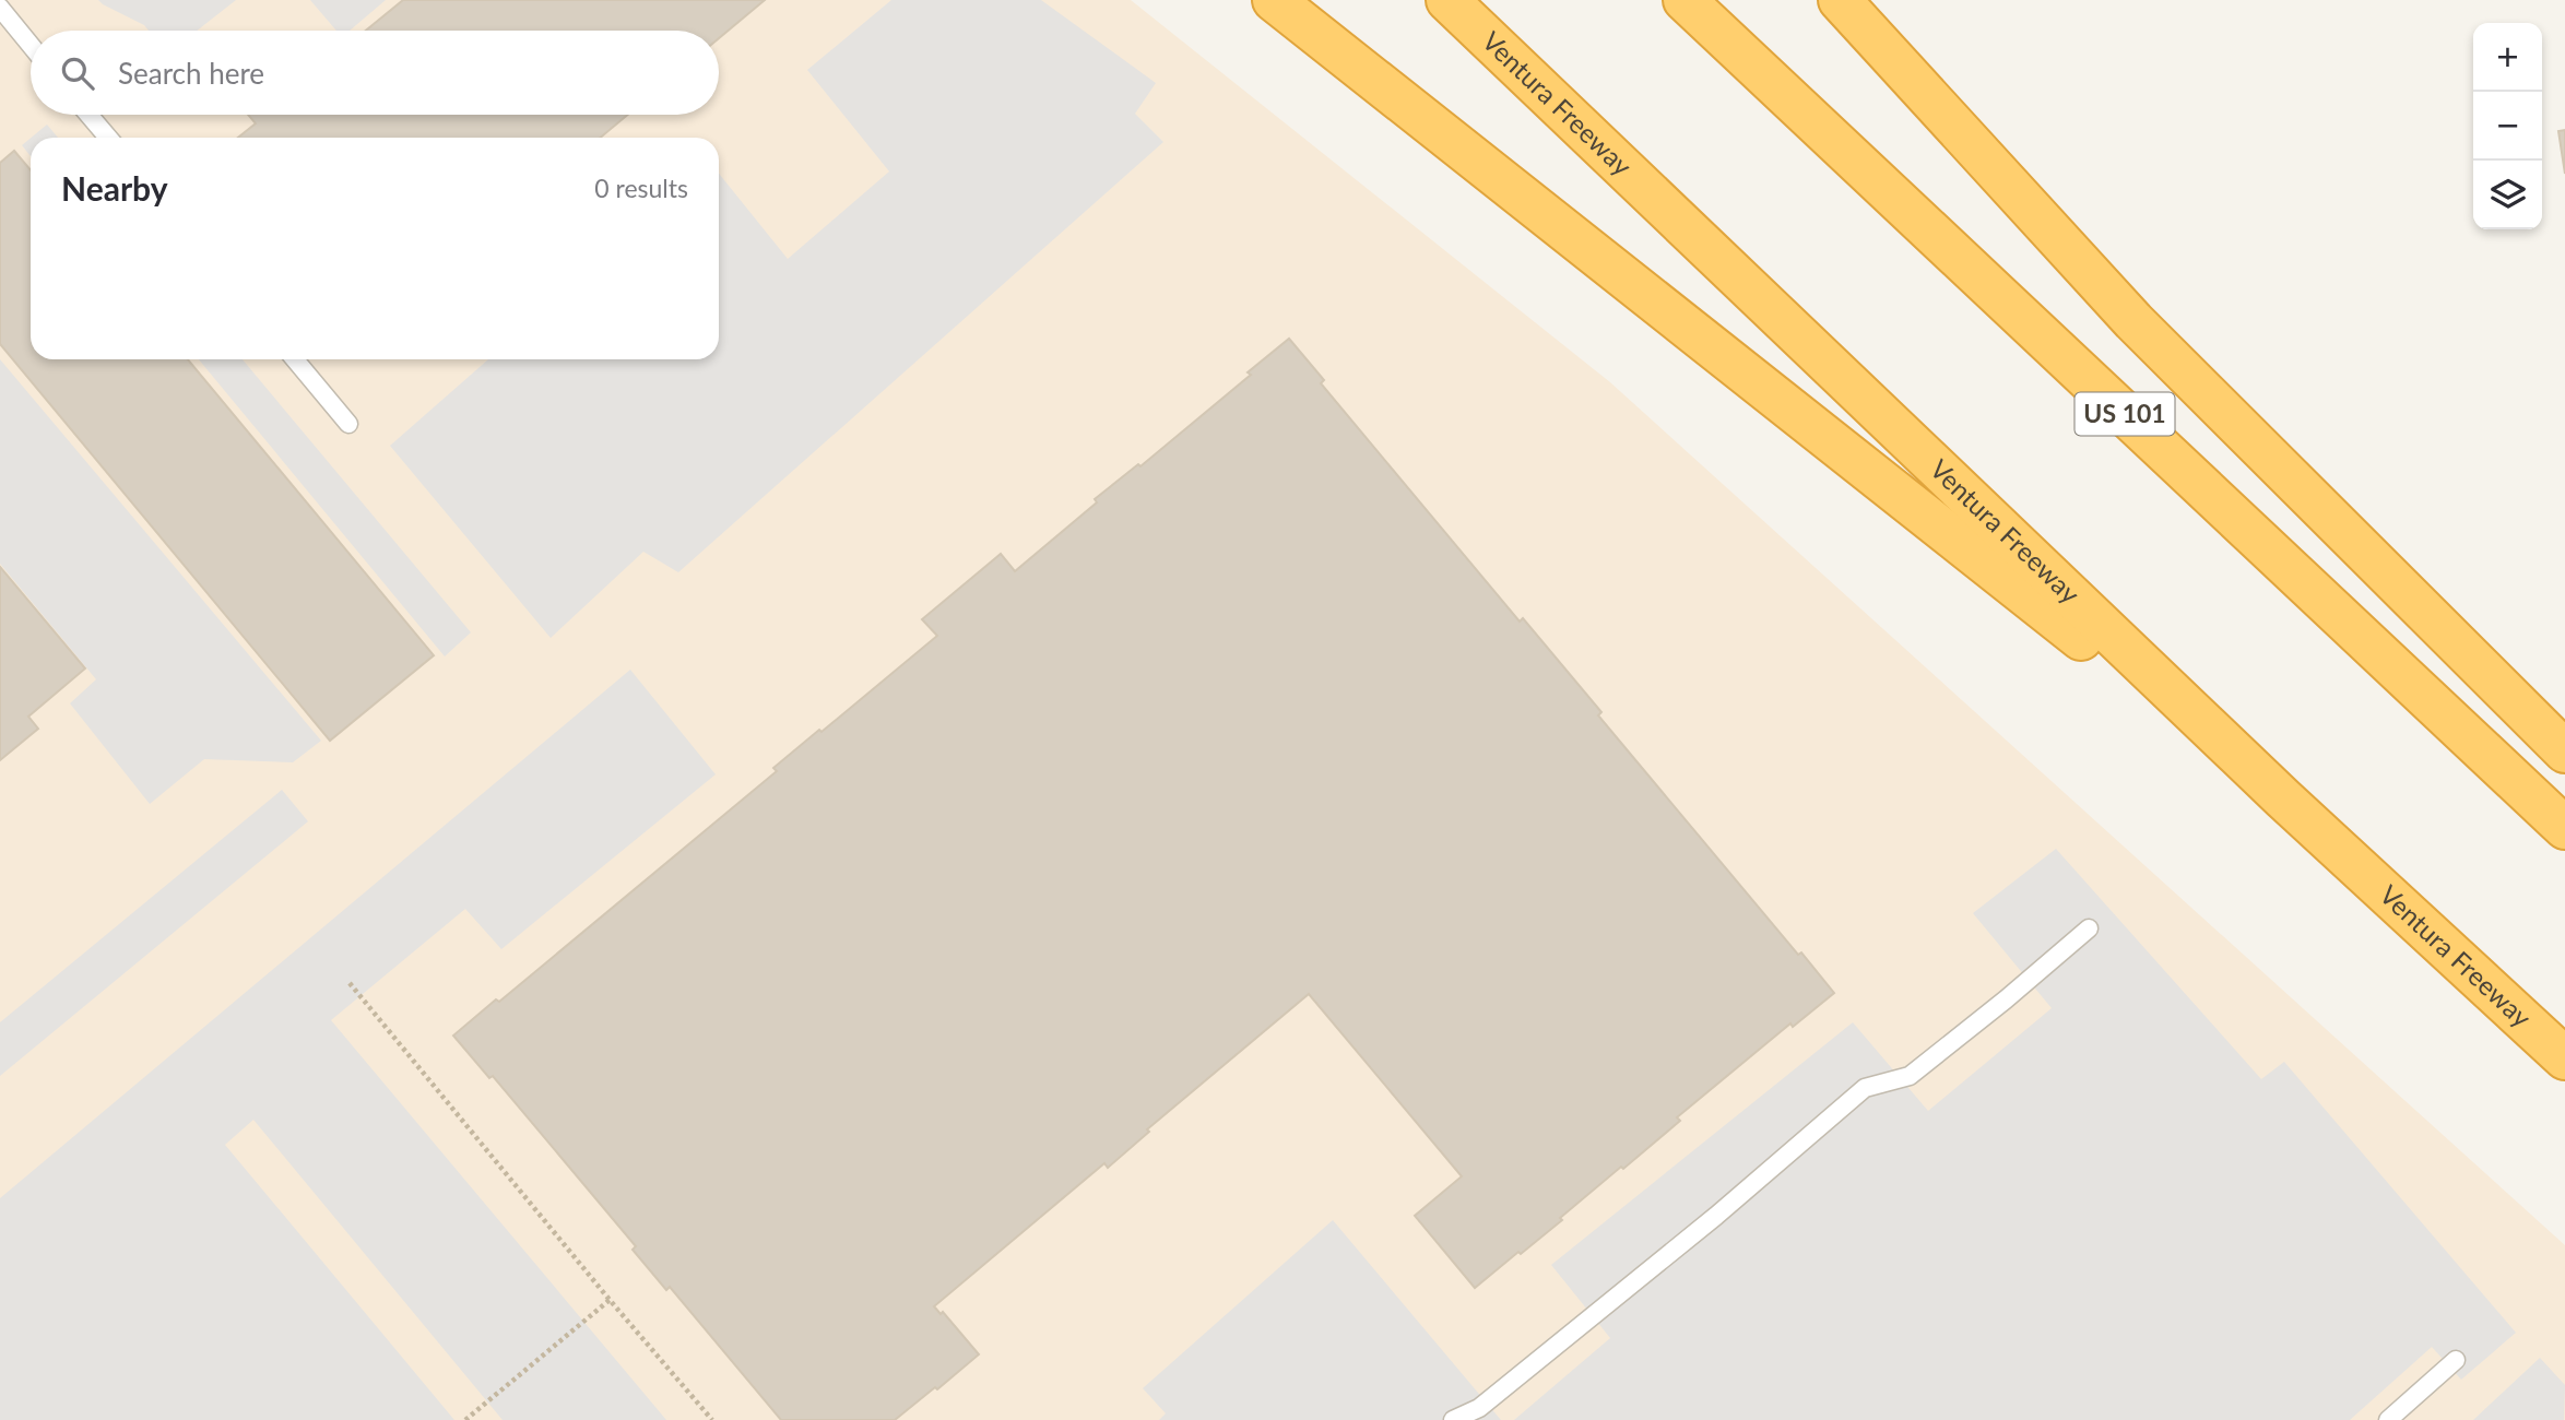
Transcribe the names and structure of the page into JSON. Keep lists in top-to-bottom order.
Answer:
{
  "streets": {
    "highway": ["Ventura Freeway", "US 101"]
  },
  "page": {
    "map_buttons": ["+", "−"],
    "search": "Search here",
    "heading": ["Nearby", "0 results"]
  }
}
